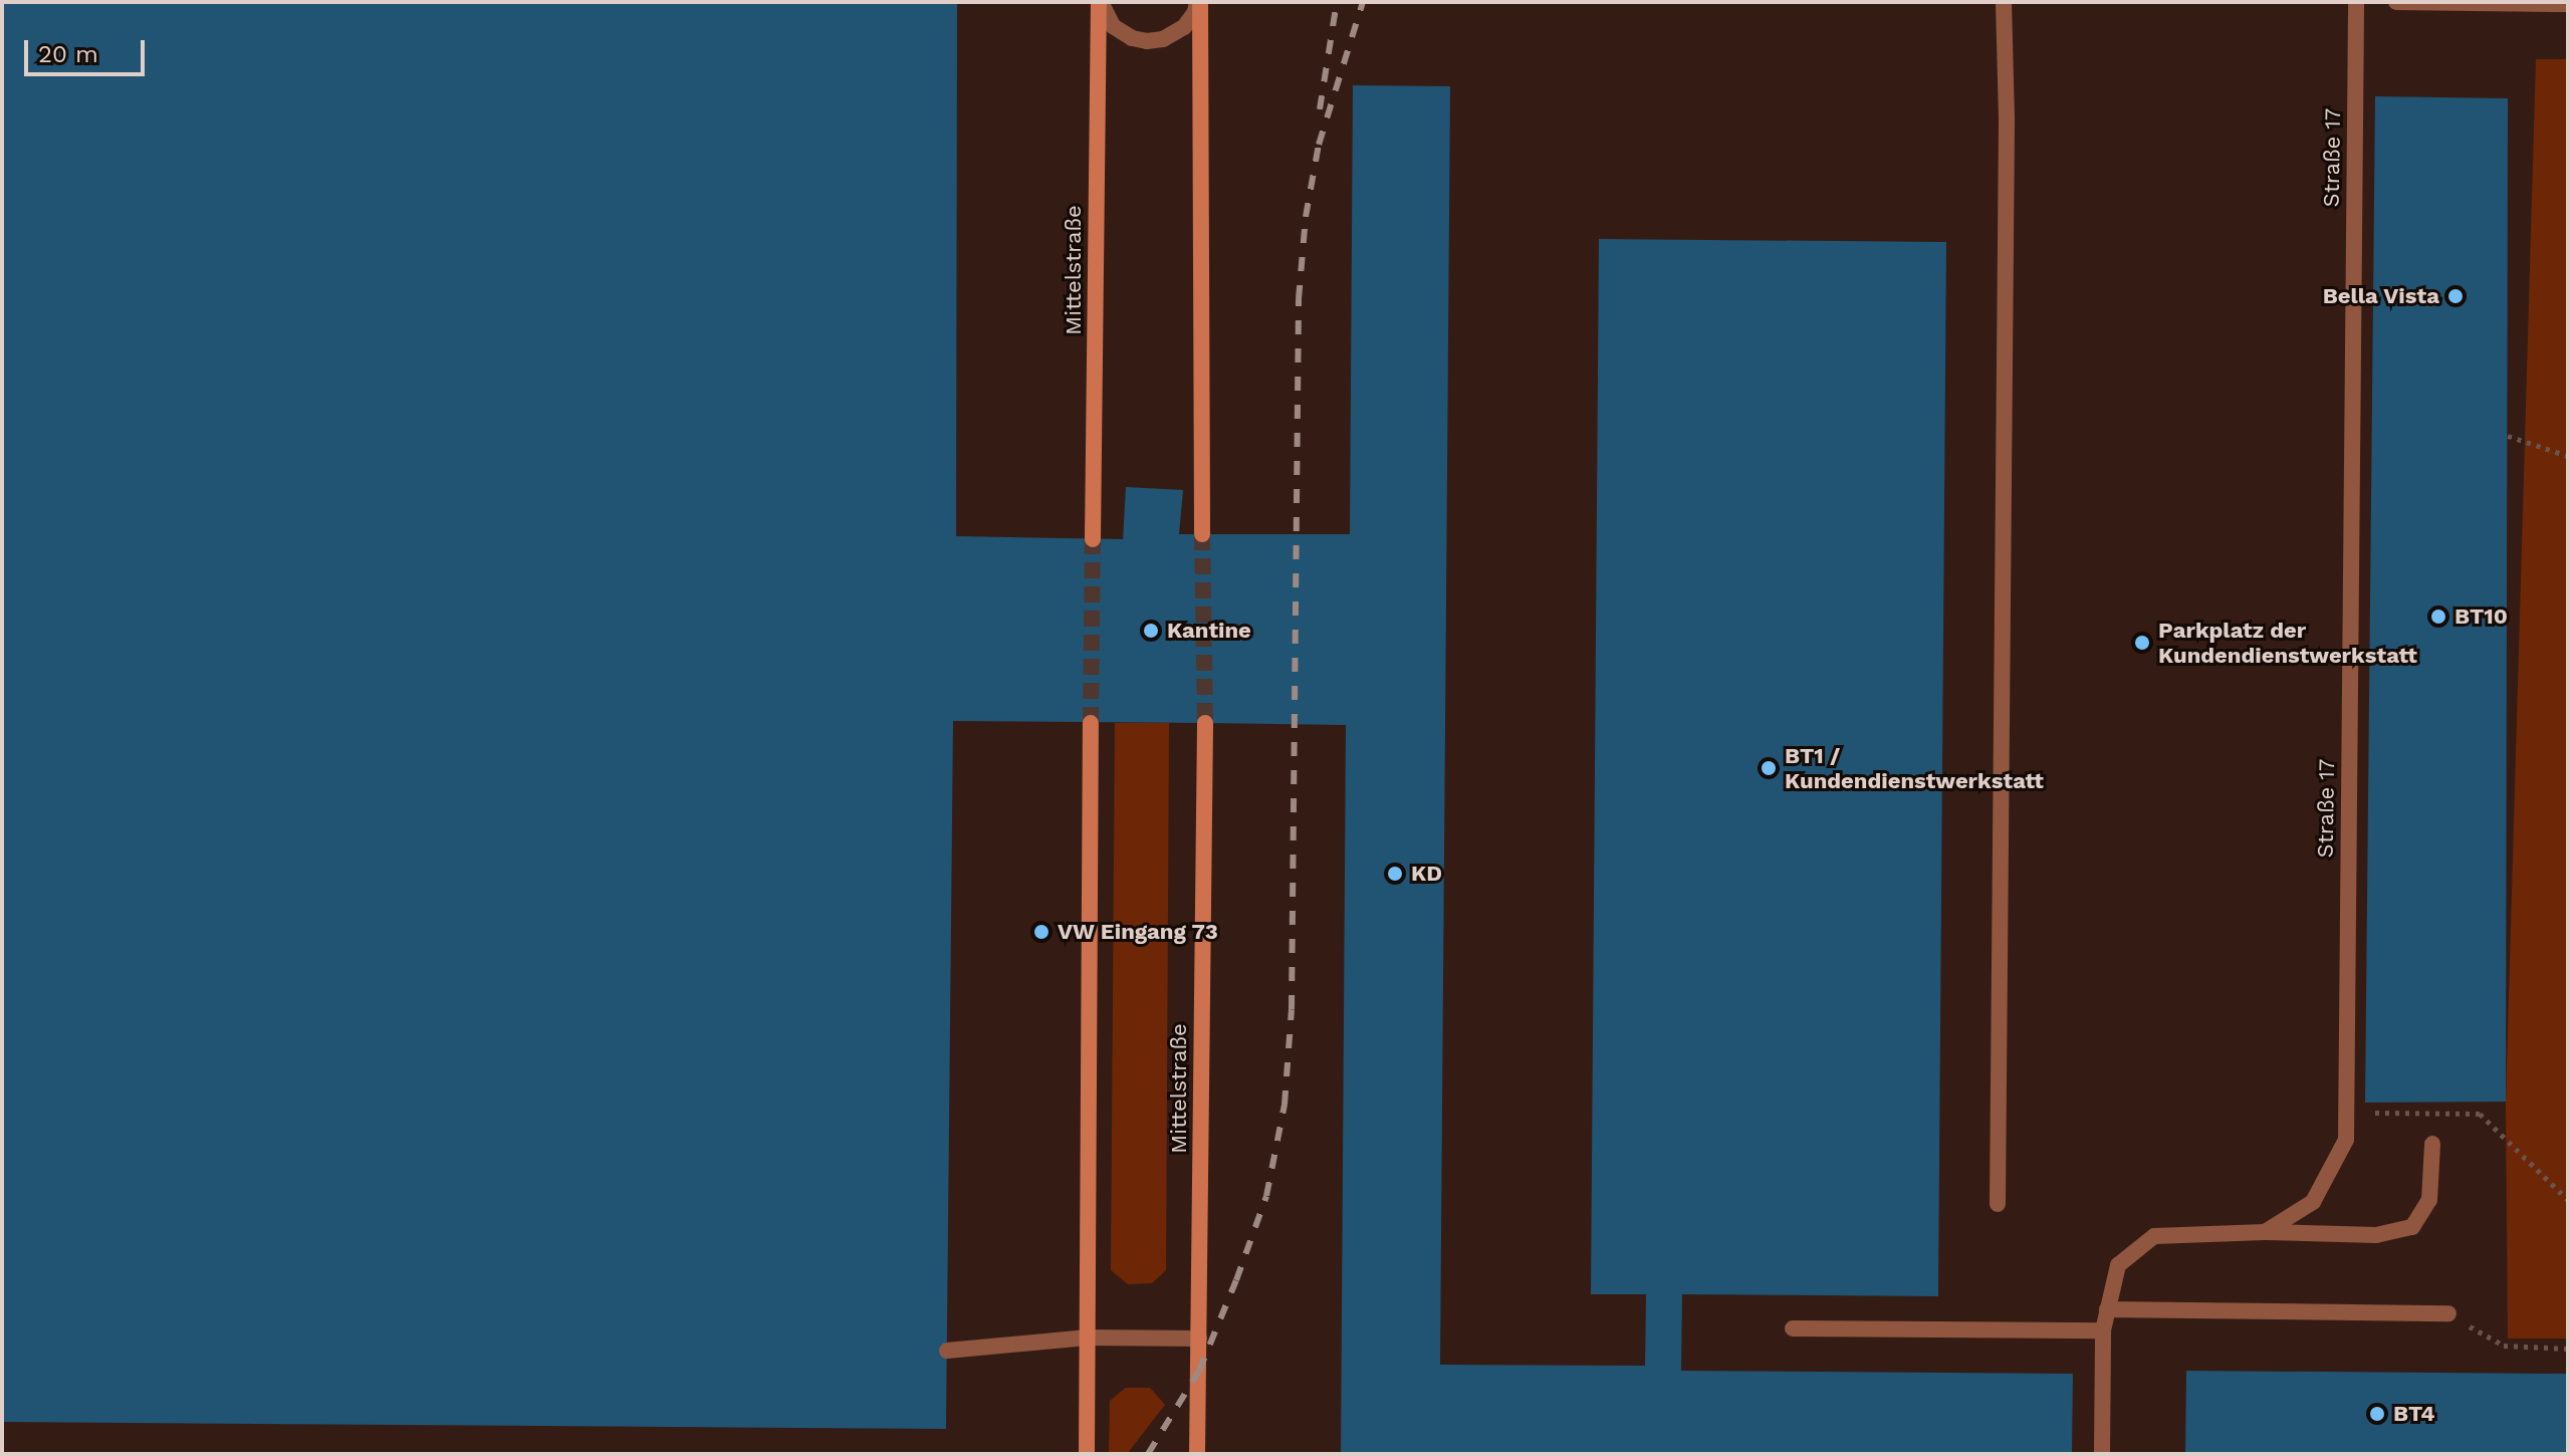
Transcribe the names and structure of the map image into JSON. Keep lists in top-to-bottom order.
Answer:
{
  "streets": {
    "street": ["Straße 17", "Mittelstraße"]
  },
  "places": [
    "Bella Vista",
    "BT10",
    "Kantine",
    "Parkplatz der Kundendienstwerkstatt",
    "BT1 / Kundendienstwerkstatt",
    "KD",
    "VW Eingang 73",
    "BT4"
  ],
  "scale_bar": "20 m"
}
